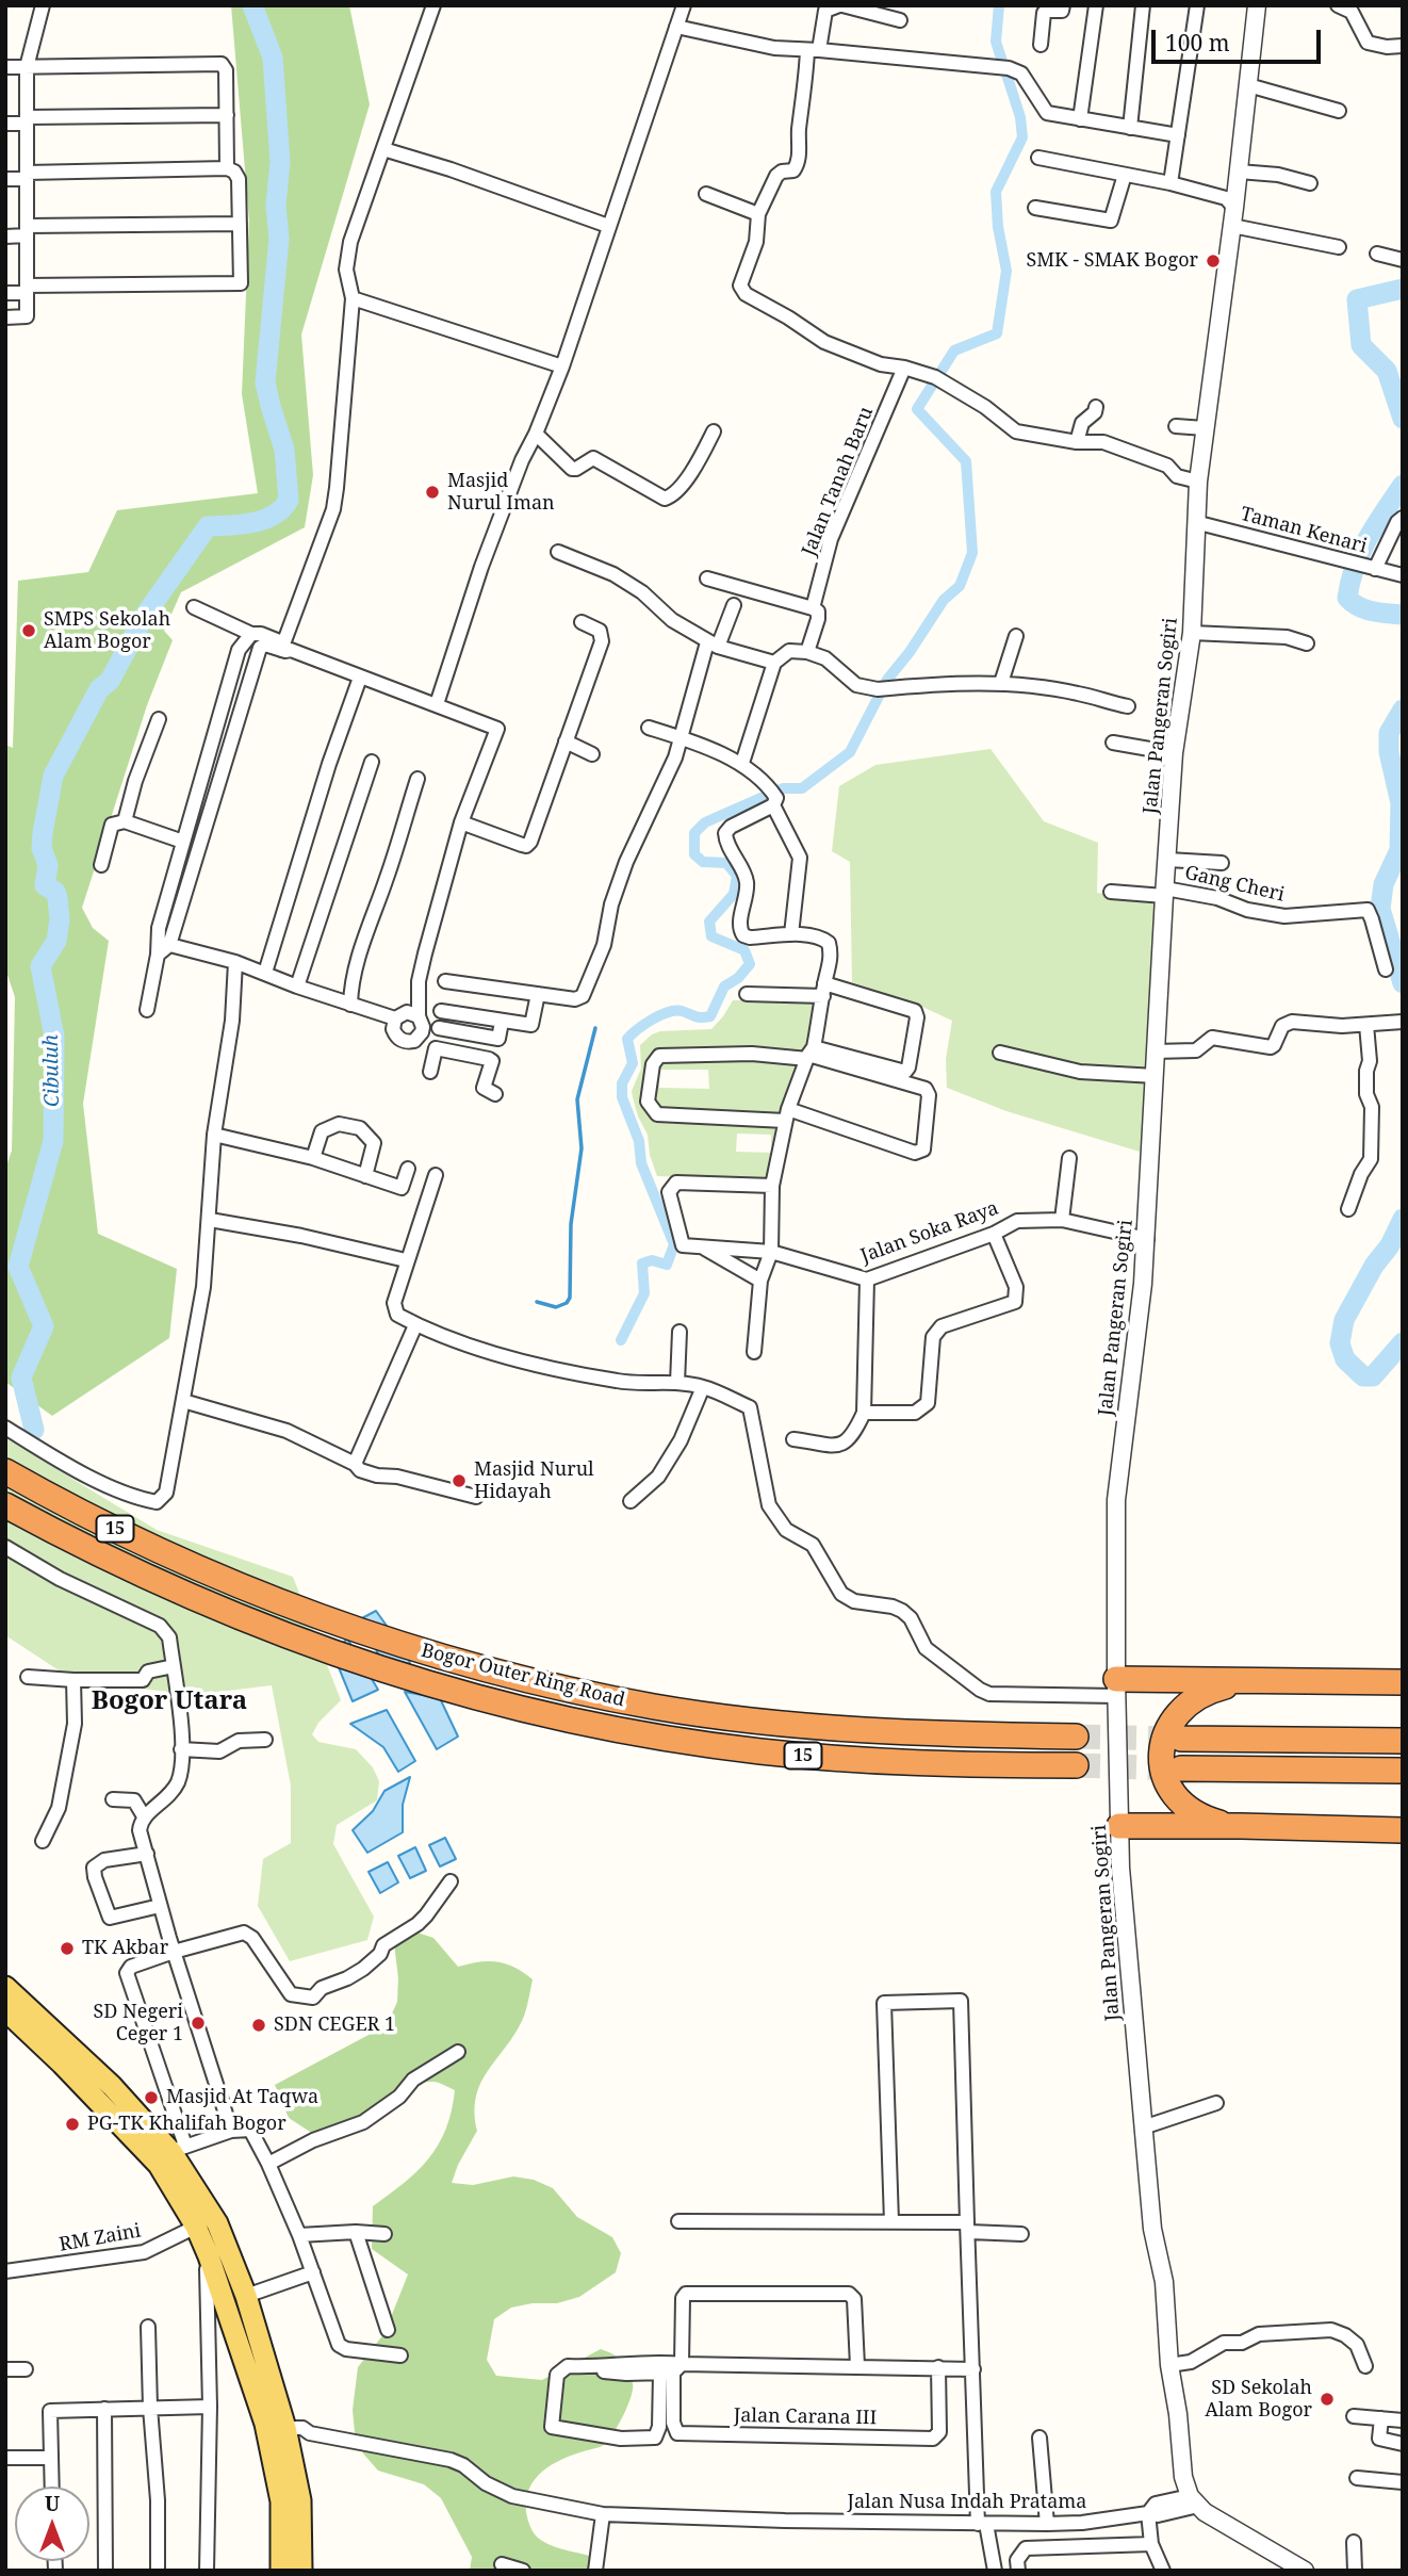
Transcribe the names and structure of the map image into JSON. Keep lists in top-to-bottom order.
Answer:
{
  "streets": {
    "highway": ["15", "Bogor Outer Ring Road"],
    "street": [
      "Jalan Tanah Baru",
      "Taman Kenari",
      "Jalan Pangeran Sogiri",
      "Gang Cheri",
      "Jalan Soka Raya",
      "RM Zaini",
      "Jalan Carana III",
      "Jalan Nusa Indah Pratama"
    ]
  },
  "crossings": [
    ["Taman Kenari", "Jalan Pangeran Sogiri"],
    ["Jalan Pangeran Sogiri", "Gang Cheri"],
    ["Jalan Pangeran Sogiri", "Jalan Soka Raya"],
    ["Jalan Pangeran Sogiri", "Jalan Nusa Indah Pratama"]
  ],
  "districts": ["Bogor Utara"],
  "water": ["Cibuluh"],
  "places": [
    "SMK - SMAK Bogor",
    "Masjid Nurul Iman",
    "SMPS Sekolah Alam Bogor",
    "Masjid Nurul Hidayah",
    "TK Akbar",
    "SD Negeri Ceger 1",
    "SDN CEGER 1",
    "Masjid At Taqwa",
    "PG-TK Khalifah Bogor",
    "SD Sekolah Alam Bogor"
  ],
  "scale_bar": "100 m",
  "north": "top"
}
